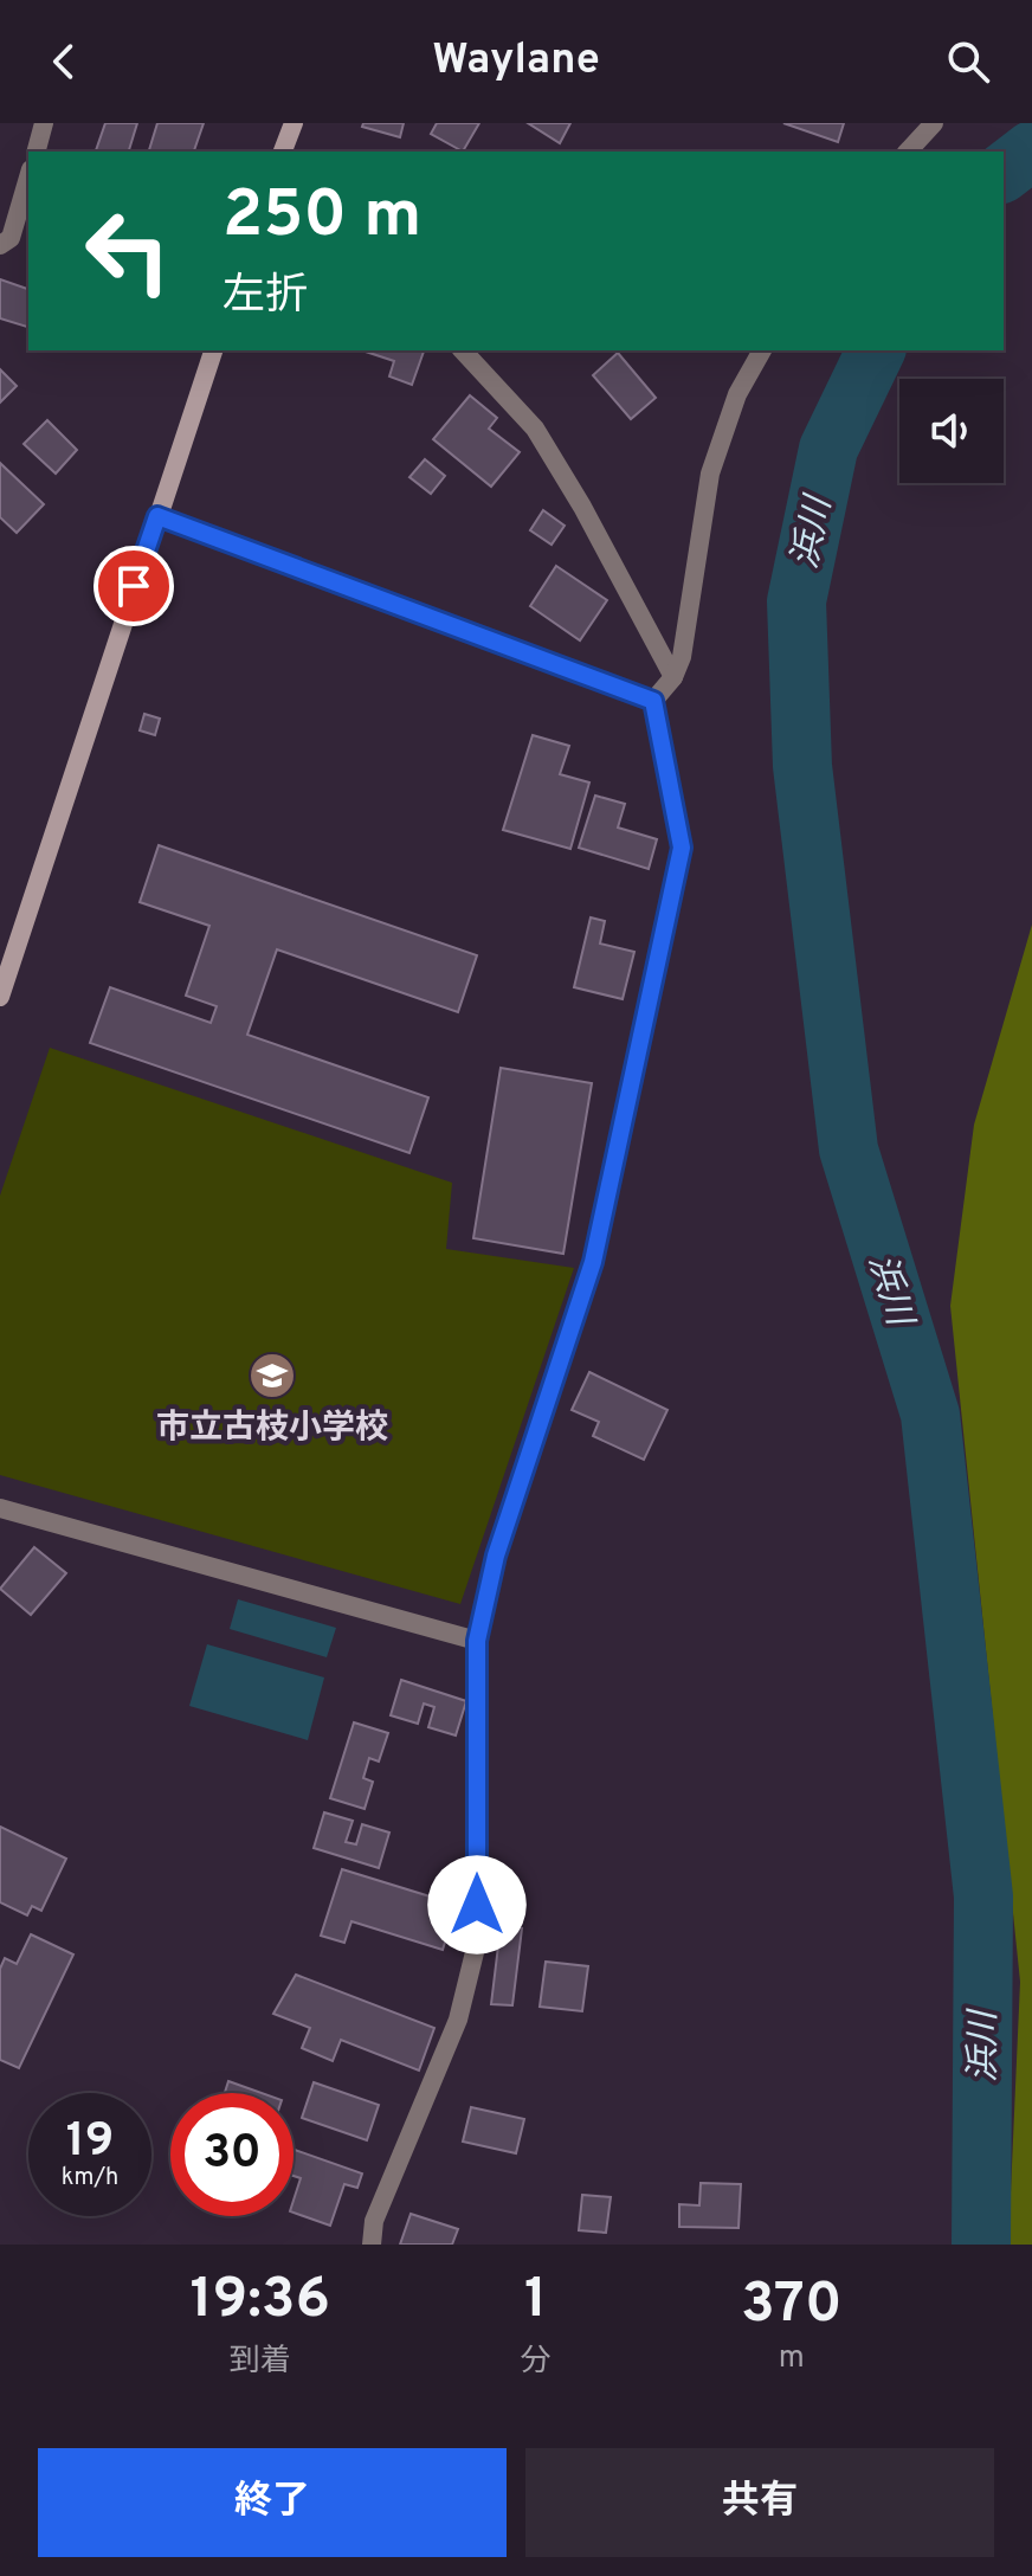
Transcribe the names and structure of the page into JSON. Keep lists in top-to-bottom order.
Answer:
{
  "water": ["浜川"],
  "places": {
    "school or university": ["市立古枝小学校"]
  },
  "page": {
    "header": "Waylane",
    "turn": ["250 m", "左折"],
    "speed": "19 km/h",
    "limit": "30",
    "eta": [
      "19:36",
      "到着",
      "1",
      "分",
      "370",
      "m"
    ],
    "buttons": ["終了", "共有"]
  }
}
